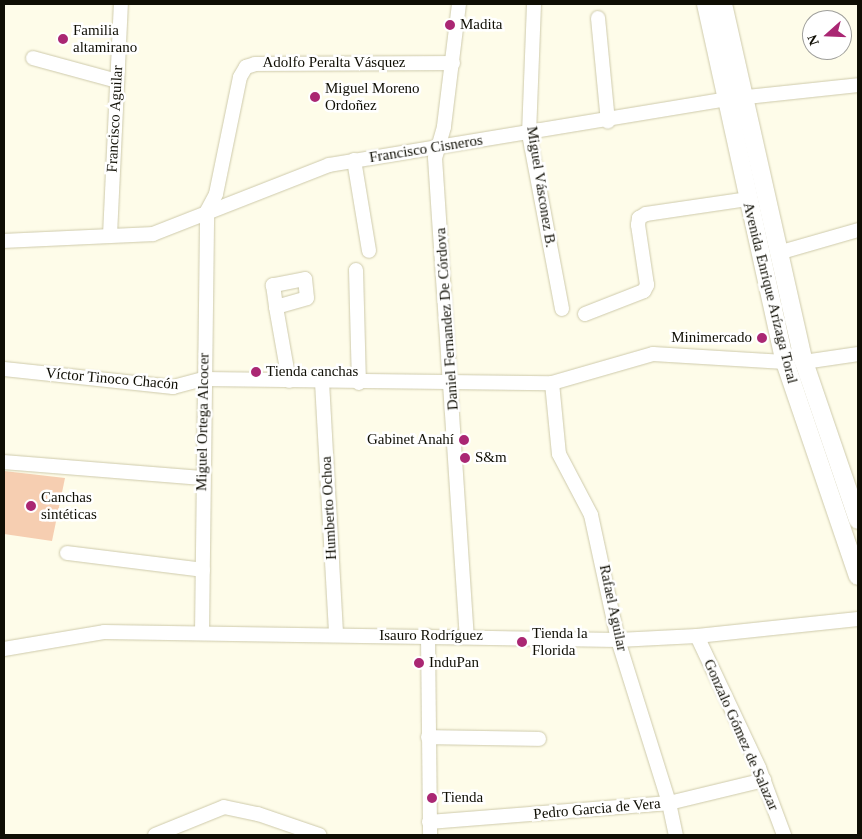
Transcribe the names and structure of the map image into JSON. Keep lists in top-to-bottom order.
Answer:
{
  "streets": {
    "main road": ["Avenida Enrique Arízaga Toral"],
    "street": [
      "Adolfo Peralta Vásquez",
      "Francisco Aguilar",
      "Francisco Cisneros",
      "Miguel Vásconez B.",
      "Daniel Fernandez De Córdova",
      "Víctor Tinoco Chacón",
      "Miguel Ortega Alcocer",
      "Humberto Ochoa",
      "Rafael Aguilar",
      "Isauro Rodríguez",
      "Gonzalo Gómez de Salazar",
      "Pedro Garcia de Vera"
    ]
  },
  "crossings": [
    ["Adolfo Peralta Vásquez", "Francisco Cisneros"],
    ["Adolfo Peralta Vásquez", "Daniel Fernandez De Córdova"],
    ["Adolfo Peralta Vásquez", "Miguel Ortega Alcocer"],
    ["Francisco Aguilar", "Francisco Cisneros"],
    ["Francisco Cisneros", "Miguel Vásconez B."],
    ["Francisco Cisneros", "Avenida Enrique Arízaga Toral"],
    ["Francisco Cisneros", "Daniel Fernandez De Córdova"],
    ["Francisco Cisneros", "Miguel Ortega Alcocer"],
    ["Avenida Enrique Arízaga Toral", "Víctor Tinoco Chacón"],
    ["Daniel Fernandez De Córdova", "Víctor Tinoco Chacón"],
    ["Daniel Fernandez De Córdova", "Isauro Rodríguez"],
    ["Víctor Tinoco Chacón", "Miguel Ortega Alcocer"],
    ["Víctor Tinoco Chacón", "Humberto Ochoa"],
    ["Víctor Tinoco Chacón", "Rafael Aguilar"],
    ["Miguel Ortega Alcocer", "Isauro Rodríguez"],
    ["Humberto Ochoa", "Isauro Rodríguez"],
    ["Rafael Aguilar", "Isauro Rodríguez"],
    ["Rafael Aguilar", "Pedro Garcia de Vera"],
    ["Isauro Rodríguez", "Gonzalo Gómez de Salazar"],
    ["Gonzalo Gómez de Salazar", "Pedro Garcia de Vera"]
  ],
  "places": [
    "Madita",
    "Familia altamirano",
    "Miguel Moreno Ordoñez",
    "Minimercado",
    "Tienda canchas",
    "Gabinet Anahí",
    "S&m",
    "Canchas sintéticas",
    "Tienda la Florida",
    "InduPan",
    "Tienda"
  ],
  "north": "left"
}
